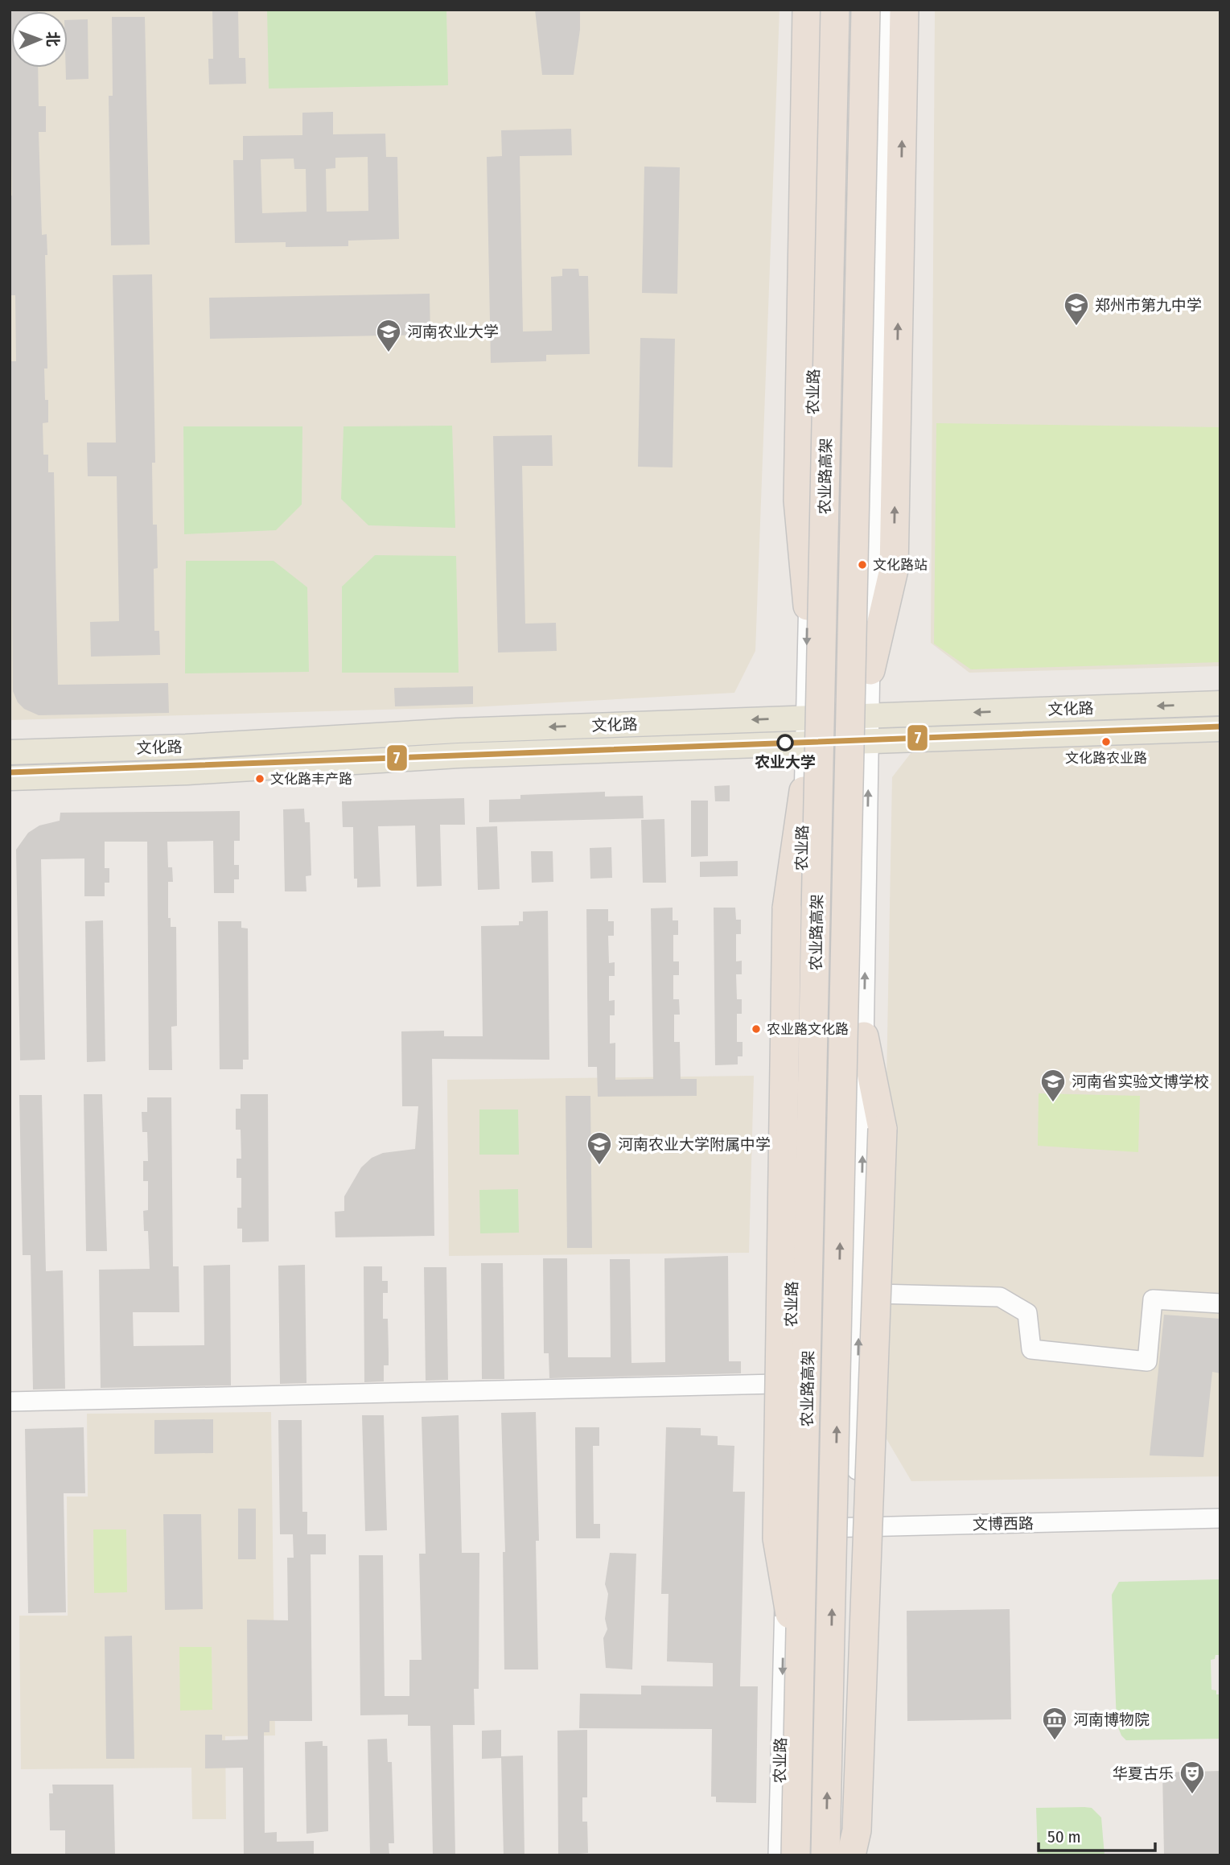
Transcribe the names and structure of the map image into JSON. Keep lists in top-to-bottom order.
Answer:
{
  "streets": {
    "highway": ["农业路高架"],
    "main road": ["文化路"],
    "street": ["农业路", "文博西路"]
  },
  "crossings": [
    ["农业路", "文化路"],
    ["农业路", "文博西路"]
  ],
  "places": {
    "school or university": [
      "郑州市第九中学",
      "河南农业大学",
      "河南省实验文博学校",
      "河南农业大学附属中学"
    ],
    "other": [
      "文化路站",
      "文化路农业路",
      "农业大学",
      "文化路丰产路",
      "农业路文化路"
    ],
    "museum": ["河南博物院"],
    "theatre": ["华夏古乐"]
  },
  "lines": ["transit line 7"],
  "scale_bar": "50 m",
  "north": "right"
}
